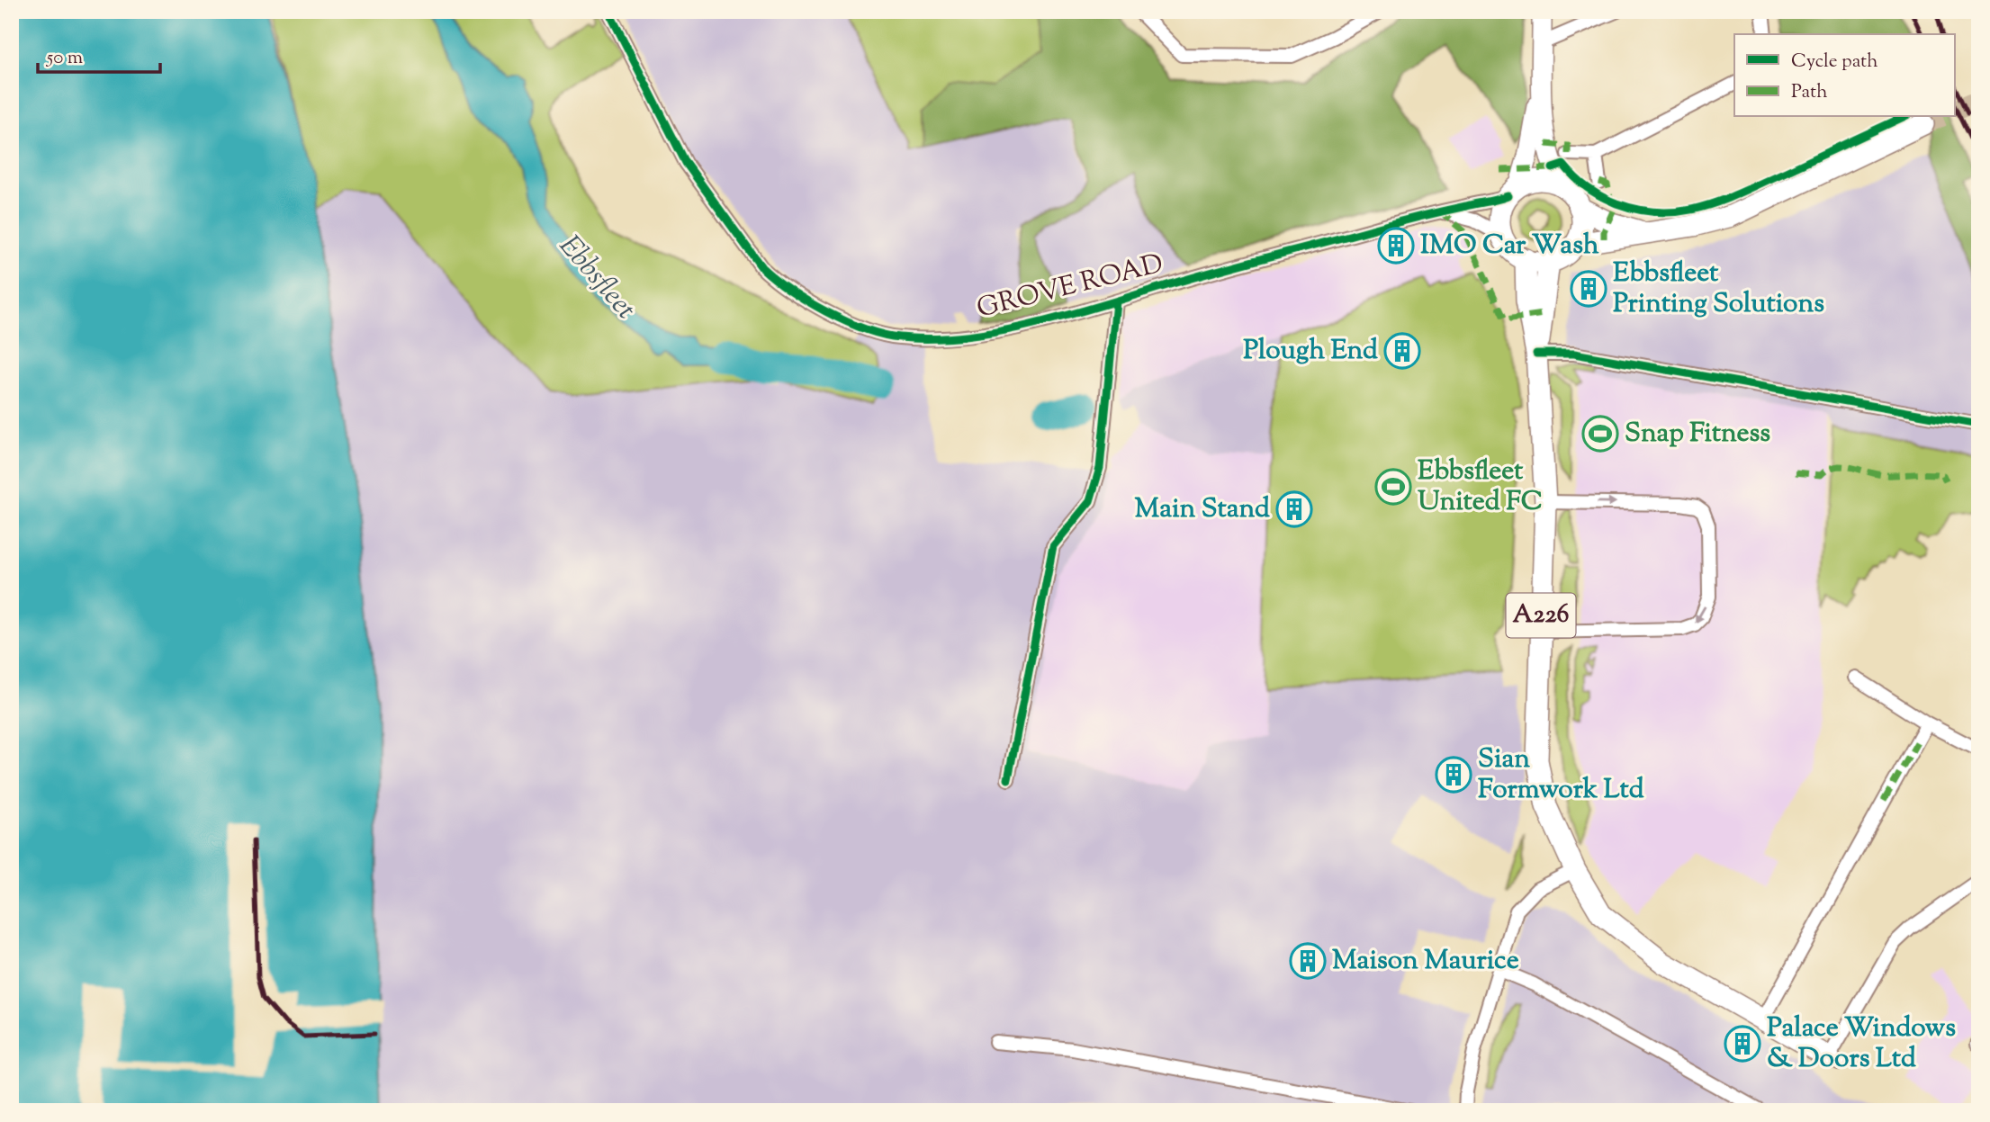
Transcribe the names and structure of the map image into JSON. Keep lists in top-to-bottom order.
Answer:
{
  "streets": {
    "main road": ["A226"],
    "street": ["GROVE ROAD"]
  },
  "crossings": [
    ["GROVE ROAD", "A226"]
  ],
  "water": ["Ebbsfleet"],
  "places": {
    "building": [
      "IMO Car Wash",
      "Ebbsfleet Printing Solutions",
      "Plough End",
      "Main Stand",
      "Sian Formwork Ltd",
      "Maison Maurice",
      "Palace Windows & Doors Ltd"
    ],
    "sports": ["Snap Fitness", "Ebbsfleet United FC"]
  },
  "legend": ["Cycle path", "Path"],
  "scale_bar": "50 m"
}
